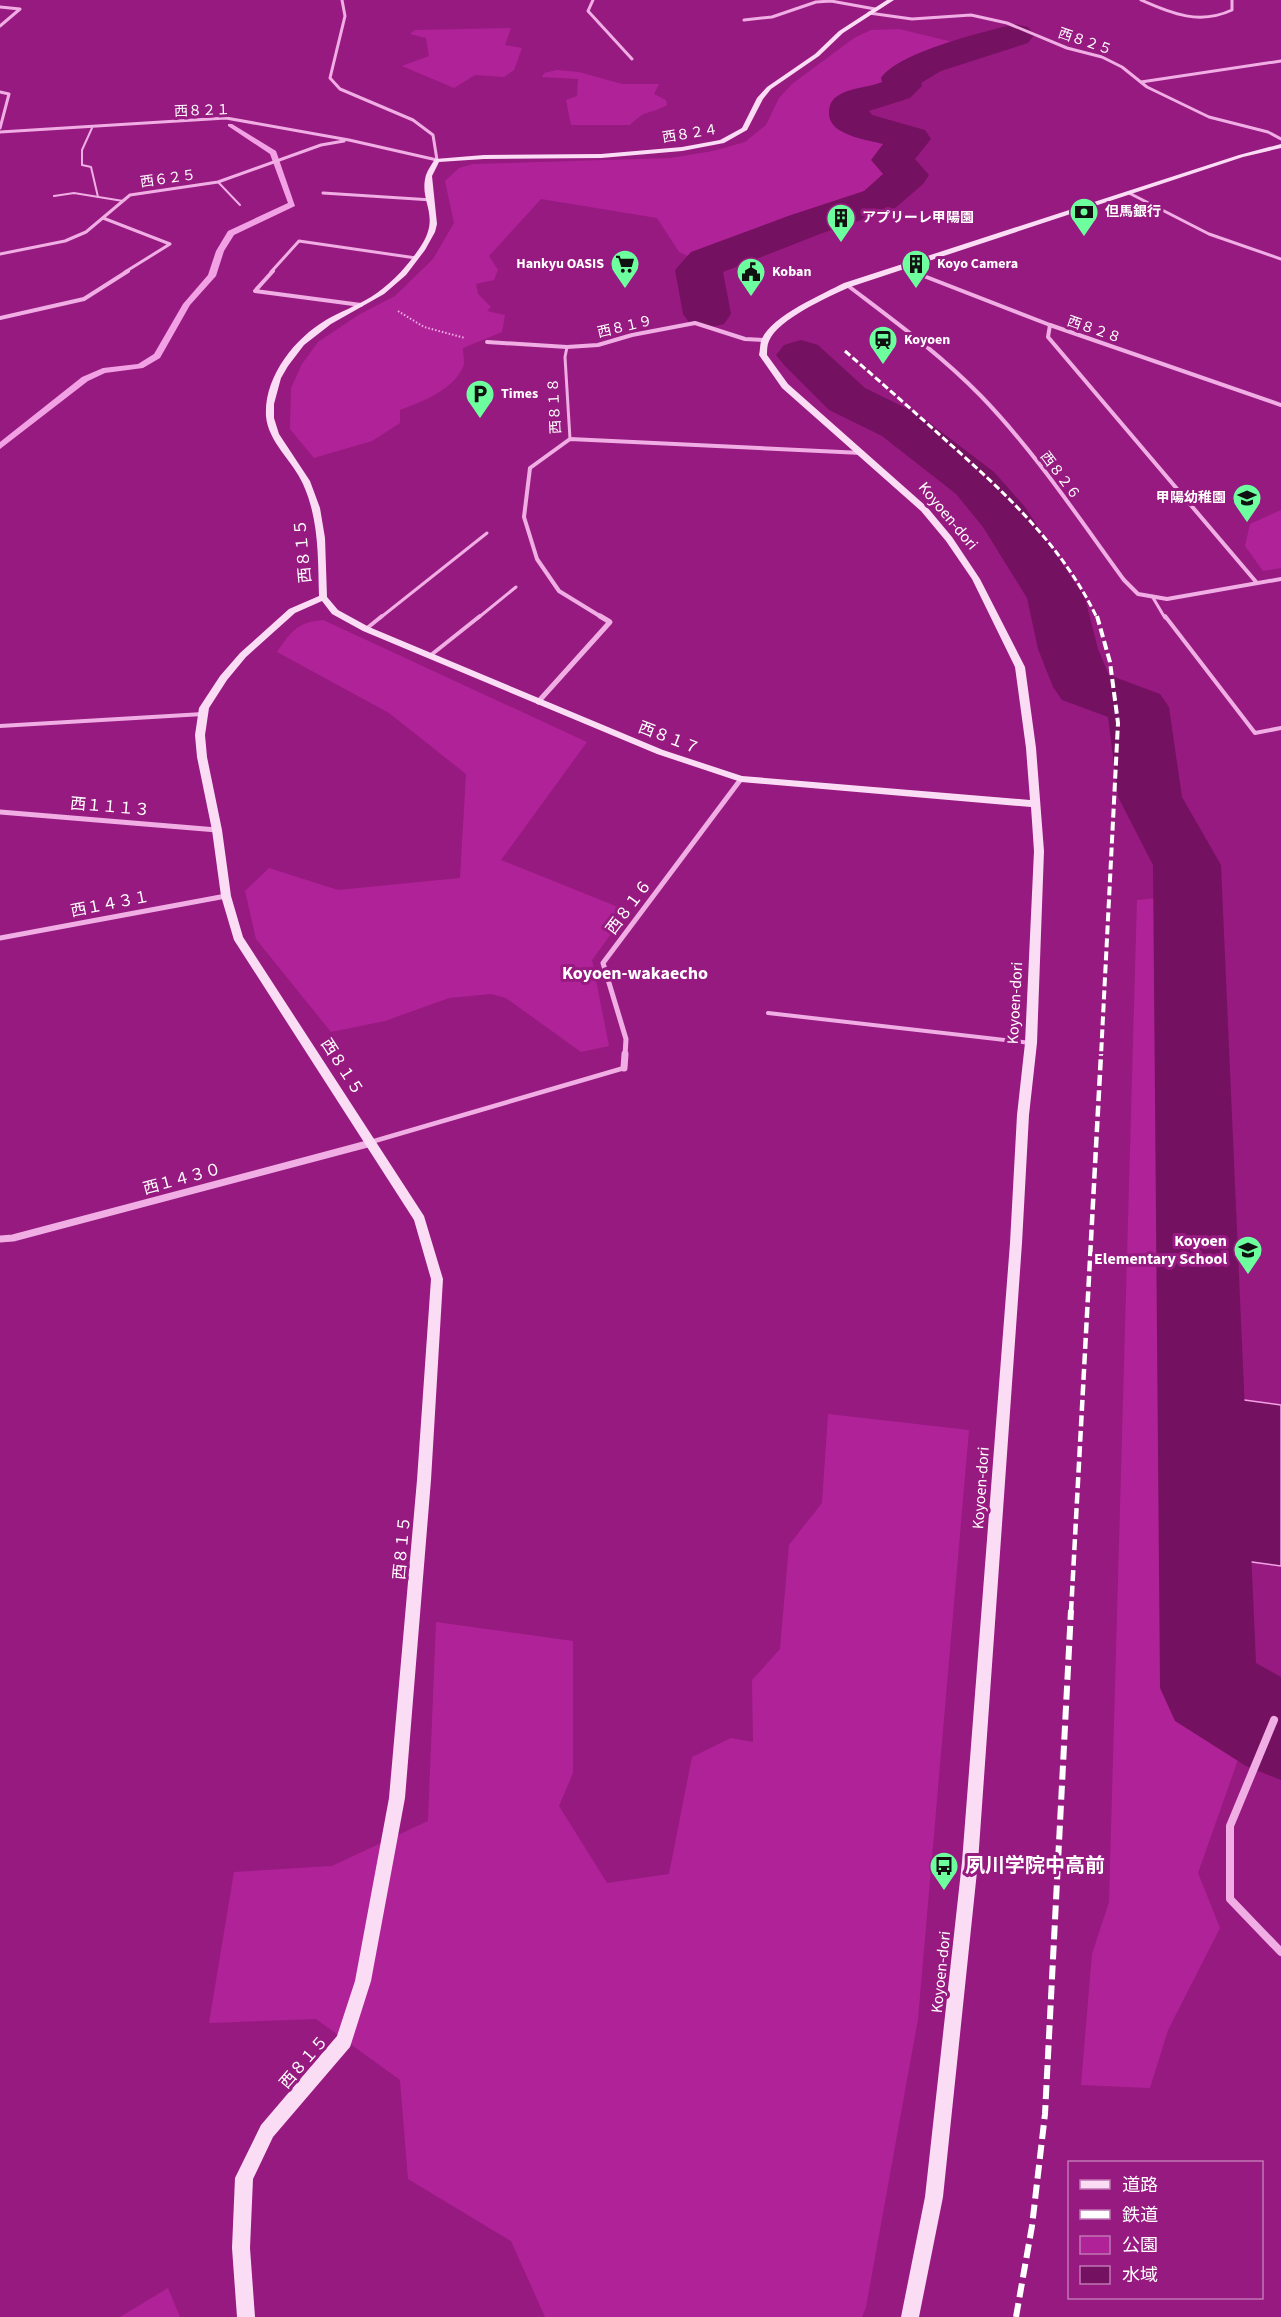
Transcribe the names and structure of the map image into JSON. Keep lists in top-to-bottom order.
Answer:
{
  "streets": {
    "street": [
      "西８２５",
      "西８２１",
      "西８２４",
      "西６２５",
      "西８１９",
      "西８２８",
      "西８１８",
      "西８２６",
      "Koyoen-dori",
      "西８１５",
      "西８１７",
      "西１１１３",
      "西１４３１",
      "西８１６",
      "西１４３０"
    ]
  },
  "crossings": [
    ["西８２５", "西８２４"],
    ["西８２１", "西８２４"],
    ["西８２１", "西６２５"],
    ["西８２１", "西８１５"],
    ["西８２４", "西８１５"],
    ["西８１９", "西８１８"],
    ["西８１９", "Koyoen-dori"],
    ["西８１８", "西８１７"],
    ["Koyoen-dori", "西８１７"],
    ["西８１５", "西８１７"],
    ["西８１５", "西１１１３"],
    ["西８１５", "西１４３１"],
    ["西８１５", "西１４３０"],
    ["西８１７", "西８１６"]
  ],
  "districts": ["Koyoen-wakaecho"],
  "places": {
    "bank": ["但馬銀行"],
    "building": ["アプリーレ甲陽園", "Koyo Camera"],
    "supermarket": ["Hankyu OASIS"],
    "public building": ["Koban"],
    "station": ["Koyoen"],
    "parking": ["Times"],
    "school or university": ["甲陽幼稚園", "Koyoen Elementary School"],
    "bus stop": ["夙川学院中高前"]
  },
  "legend": [
    "道路",
    "鉄道",
    "公園",
    "水域"
  ]
}
